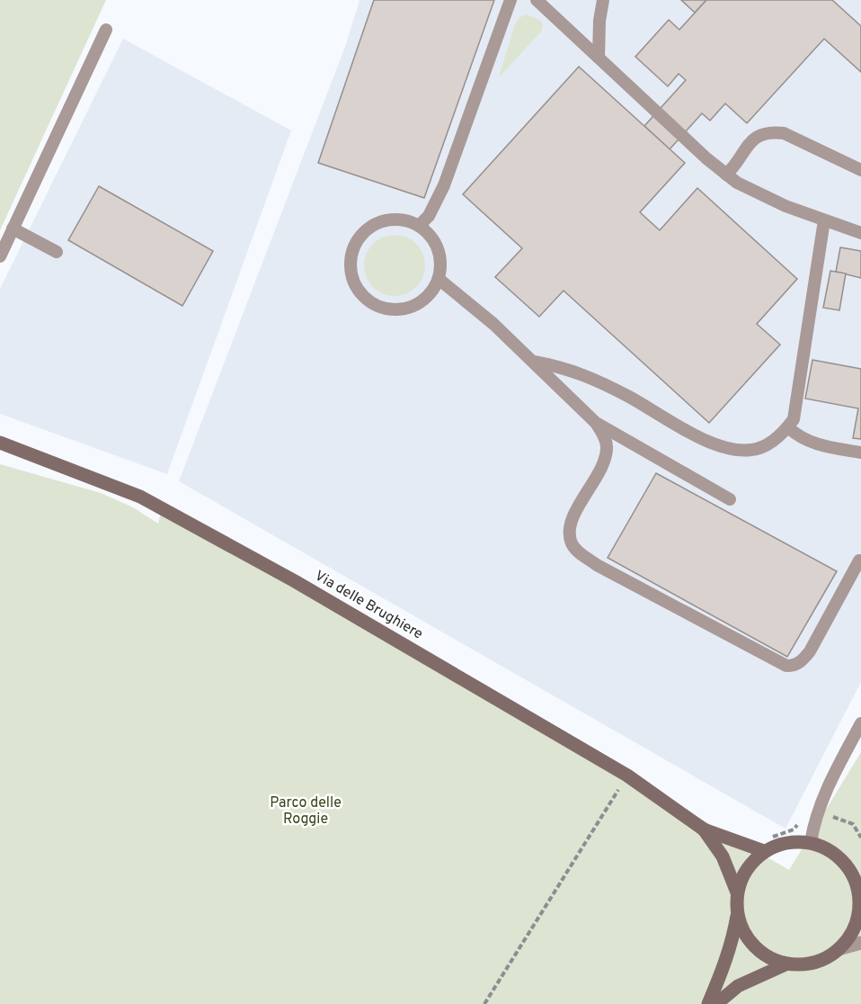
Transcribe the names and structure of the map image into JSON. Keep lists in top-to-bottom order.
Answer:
{
  "streets": {
    "street": ["Via delle Brughiere"]
  },
  "parks": ["Parco delle Roggie"]
}
